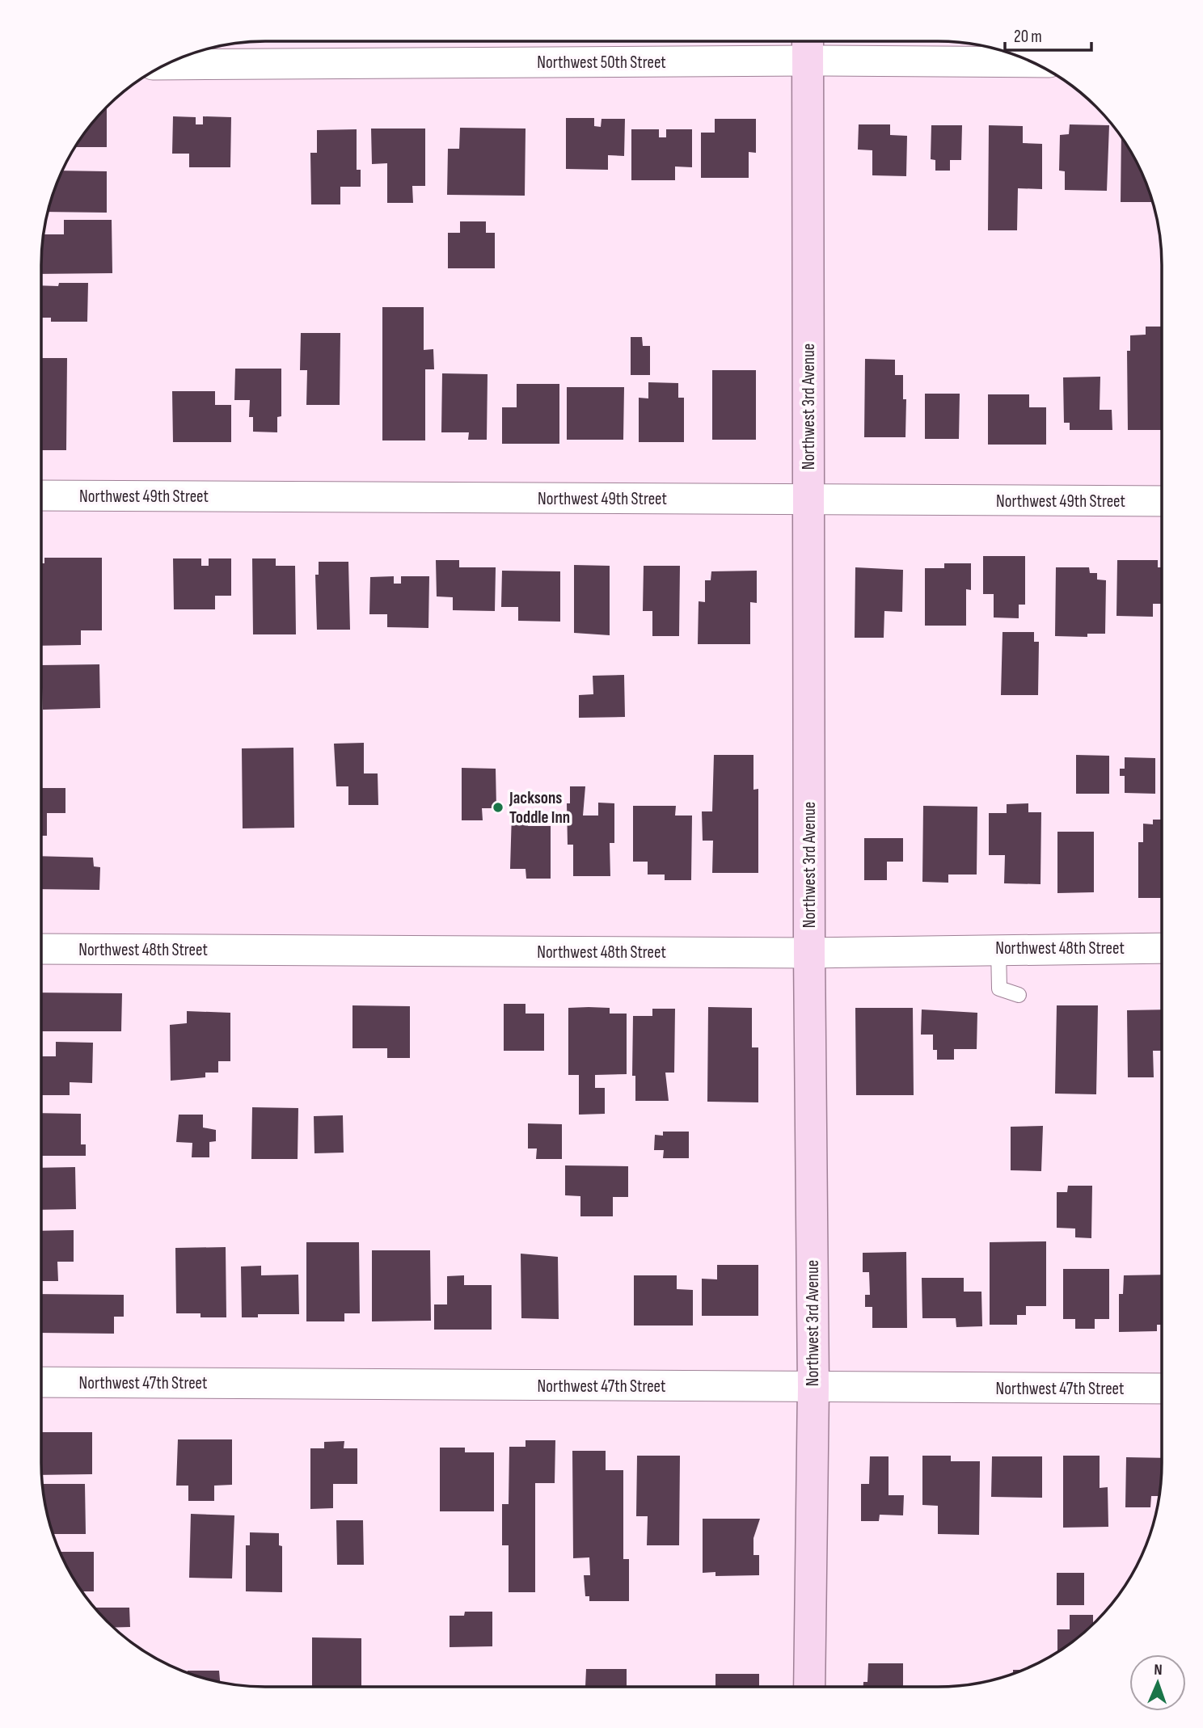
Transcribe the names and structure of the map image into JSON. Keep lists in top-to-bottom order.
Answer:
{
  "streets": {
    "street": [
      "Northwest 50th Street",
      "Northwest 3rd Avenue",
      "Northwest 49th Street",
      "Northwest 48th Street",
      "Northwest 47th Street"
    ]
  },
  "crossings": [
    ["Northwest 50th Street", "Northwest 3rd Avenue"],
    ["Northwest 3rd Avenue", "Northwest 49th Street"],
    ["Northwest 3rd Avenue", "Northwest 48th Street"],
    ["Northwest 3rd Avenue", "Northwest 47th Street"]
  ],
  "places": ["Jacksons Toddle Inn"],
  "scale_bar": "20 m",
  "north": "top"
}
